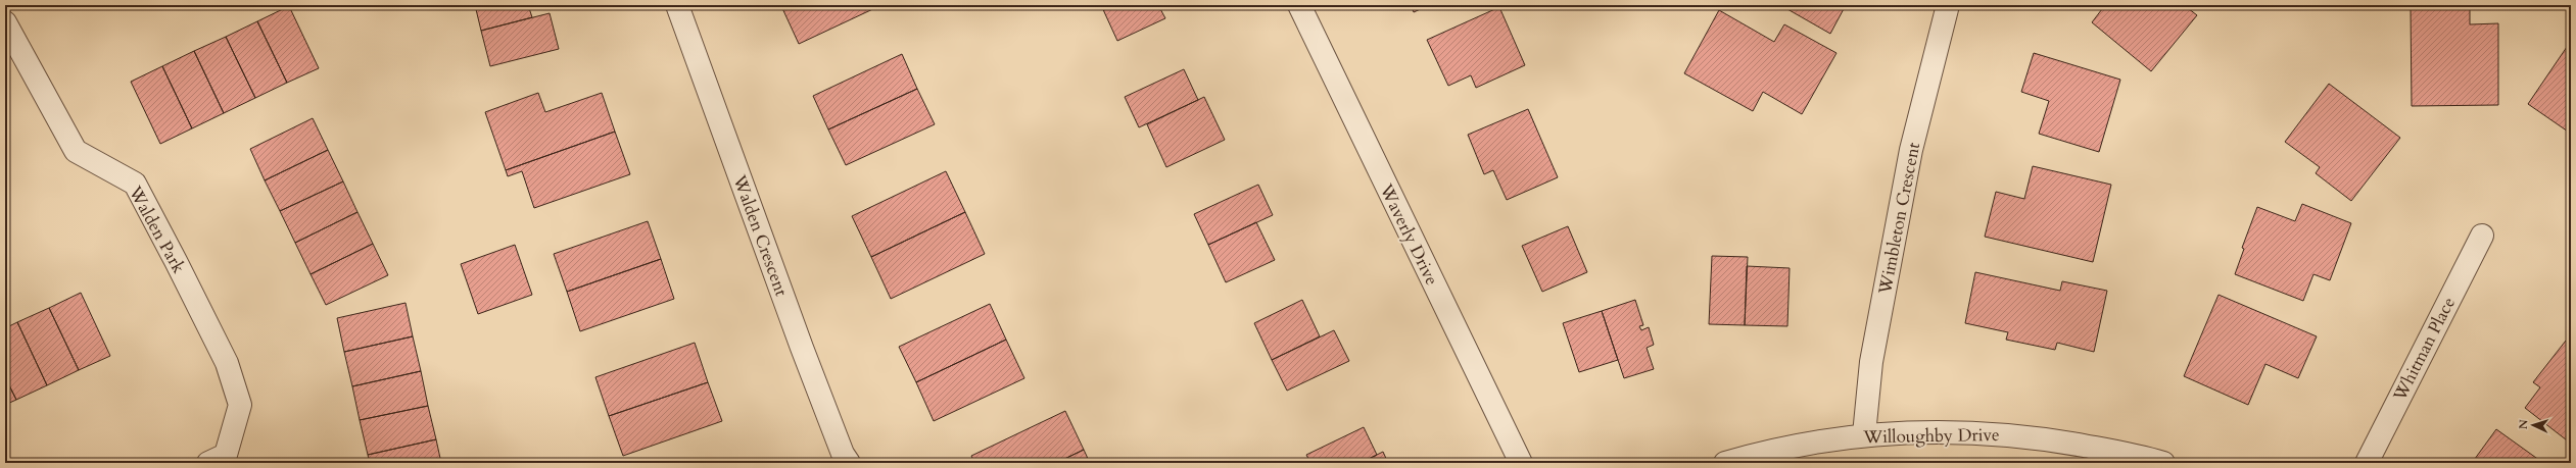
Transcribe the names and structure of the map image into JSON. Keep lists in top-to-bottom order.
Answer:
{
  "streets": {
    "street": [
      "Wimbleton Crescent",
      "Walden Park",
      "Waverly Drive",
      "Walden Crescent",
      "Whitman Place",
      "Willoughby Drive"
    ]
  },
  "crossings": [
    ["Wimbleton Crescent", "Willoughby Drive"]
  ],
  "north": "left"
}
